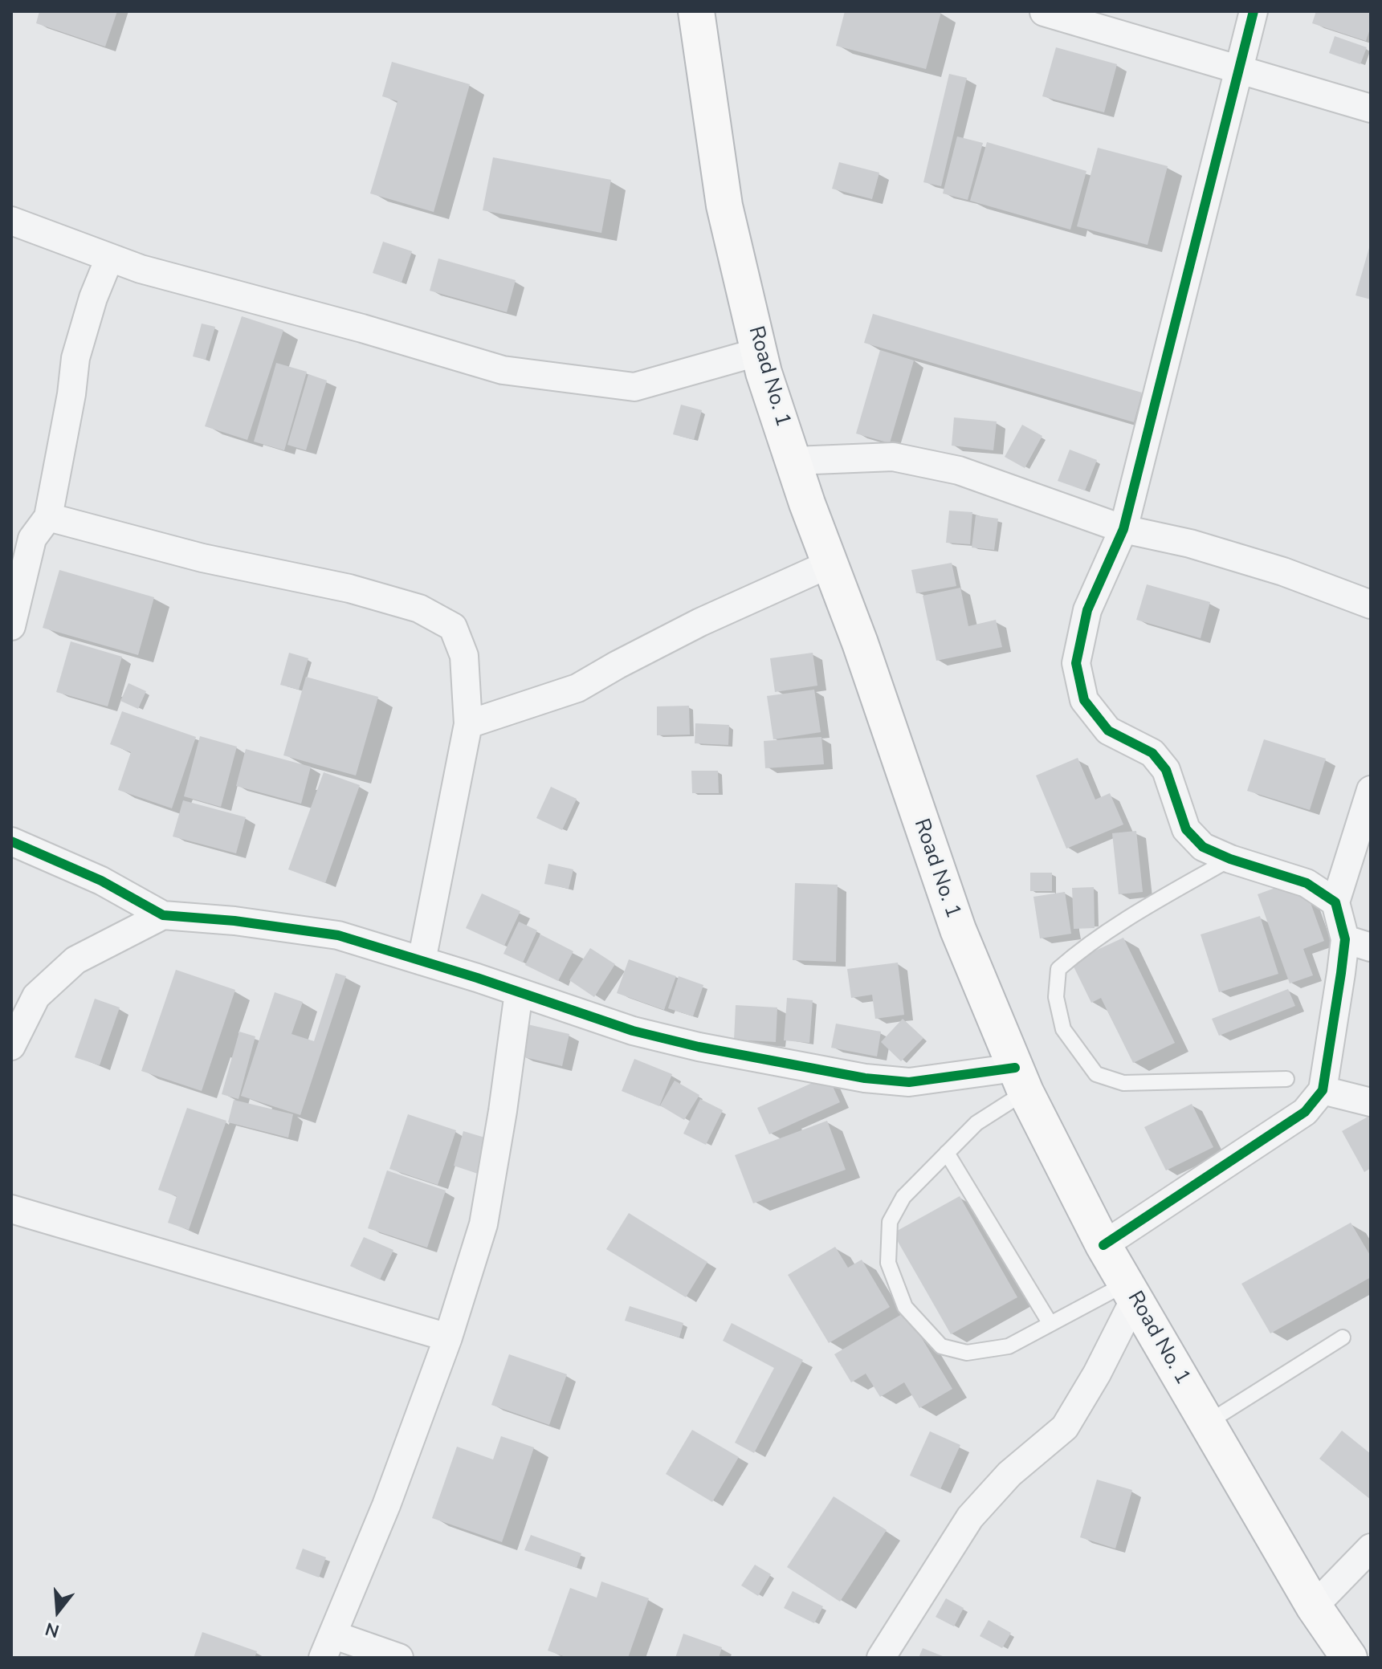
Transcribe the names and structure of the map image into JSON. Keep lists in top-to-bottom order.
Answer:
{
  "streets": {
    "highway": ["Road No. 1"]
  },
  "north": "bottom"
}
